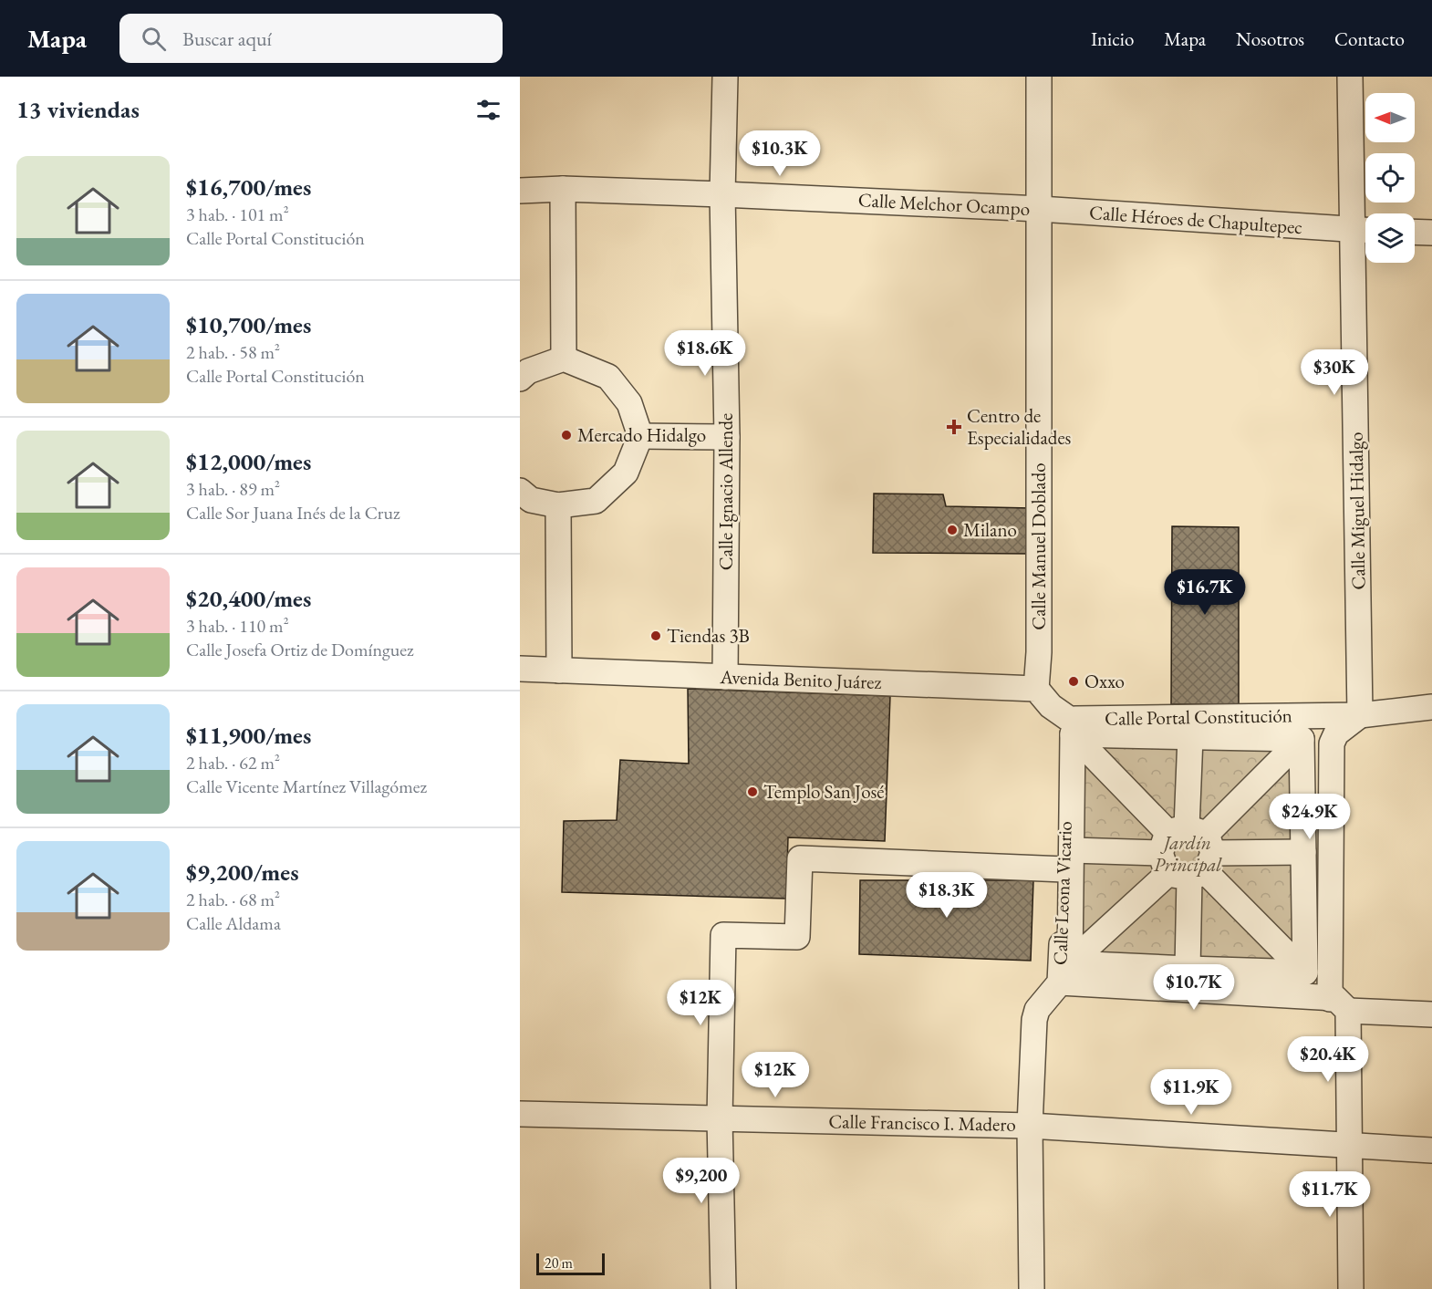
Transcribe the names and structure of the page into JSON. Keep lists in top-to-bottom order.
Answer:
{
  "streets": {
    "street": [
      "Calle Melchor Ocampo",
      "Calle Héroes de Chapultepec",
      "Calle Ignacio Allende",
      "Calle Miguel Hidalgo",
      "Calle Manuel Doblado",
      "Avenida Benito Juárez",
      "Calle Portal Constitución",
      "Calle Leona Vicario",
      "Calle Francisco I. Madero"
    ]
  },
  "crossings": [
    ["Calle Melchor Ocampo", "Calle Héroes de Chapultepec"],
    ["Calle Melchor Ocampo", "Calle Ignacio Allende"],
    ["Calle Melchor Ocampo", "Calle Manuel Doblado"],
    ["Calle Héroes de Chapultepec", "Calle Miguel Hidalgo"],
    ["Calle Héroes de Chapultepec", "Calle Manuel Doblado"],
    ["Calle Ignacio Allende", "Avenida Benito Juárez"],
    ["Calle Miguel Hidalgo", "Calle Portal Constitución"],
    ["Calle Manuel Doblado", "Avenida Benito Juárez"],
    ["Calle Portal Constitución", "Calle Leona Vicario"],
    ["Calle Leona Vicario", "Calle Francisco I. Madero"]
  ],
  "parks": ["Jardín Principal"],
  "places": {
    "health": ["Centro de Especialidades"],
    "other": [
      "Mercado Hidalgo",
      "Milano",
      "Tiendas 3B",
      "Oxxo",
      "Templo San José"
    ]
  },
  "scale_bar": "20 m",
  "north": "left",
  "page": {
    "header": "Mapa",
    "search": "Buscar aquí",
    "nav": [
      "Inicio",
      "Mapa",
      "Nosotros",
      "Contacto"
    ],
    "heading": "13 viviendas",
    "price": [
      "$10.3K",
      "$18.6K",
      "$30K",
      "$16.7K",
      "$24.9K",
      "$18.3K",
      "$10.7K",
      "$12K",
      "$20.4K",
      "$12K",
      "$11.9K",
      "$9,200",
      "$11.7K"
    ],
    "list": [
      {
        "name": "$16,700/mes",
        "note": "3 hab. · 101 m² · Calle Portal Constitución"
      },
      {
        "name": "$10,700/mes",
        "note": "2 hab. · 58 m² · Calle Portal Constitución"
      },
      {
        "name": "$12,000/mes",
        "note": "3 hab. · 89 m² · Calle Sor Juana Inés de la Cruz"
      },
      {
        "name": "$20,400/mes",
        "note": "3 hab. · 110 m² · Calle Josefa Ortiz de Domínguez"
      },
      {
        "name": "$11,900/mes",
        "note": "2 hab. · 62 m² · Calle Vicente Martínez Villagómez"
      },
      {
        "name": "$9,200/mes",
        "note": "2 hab. · 68 m² · Calle Aldama"
      }
    ],
    "scale": "20 m"
  }
}
